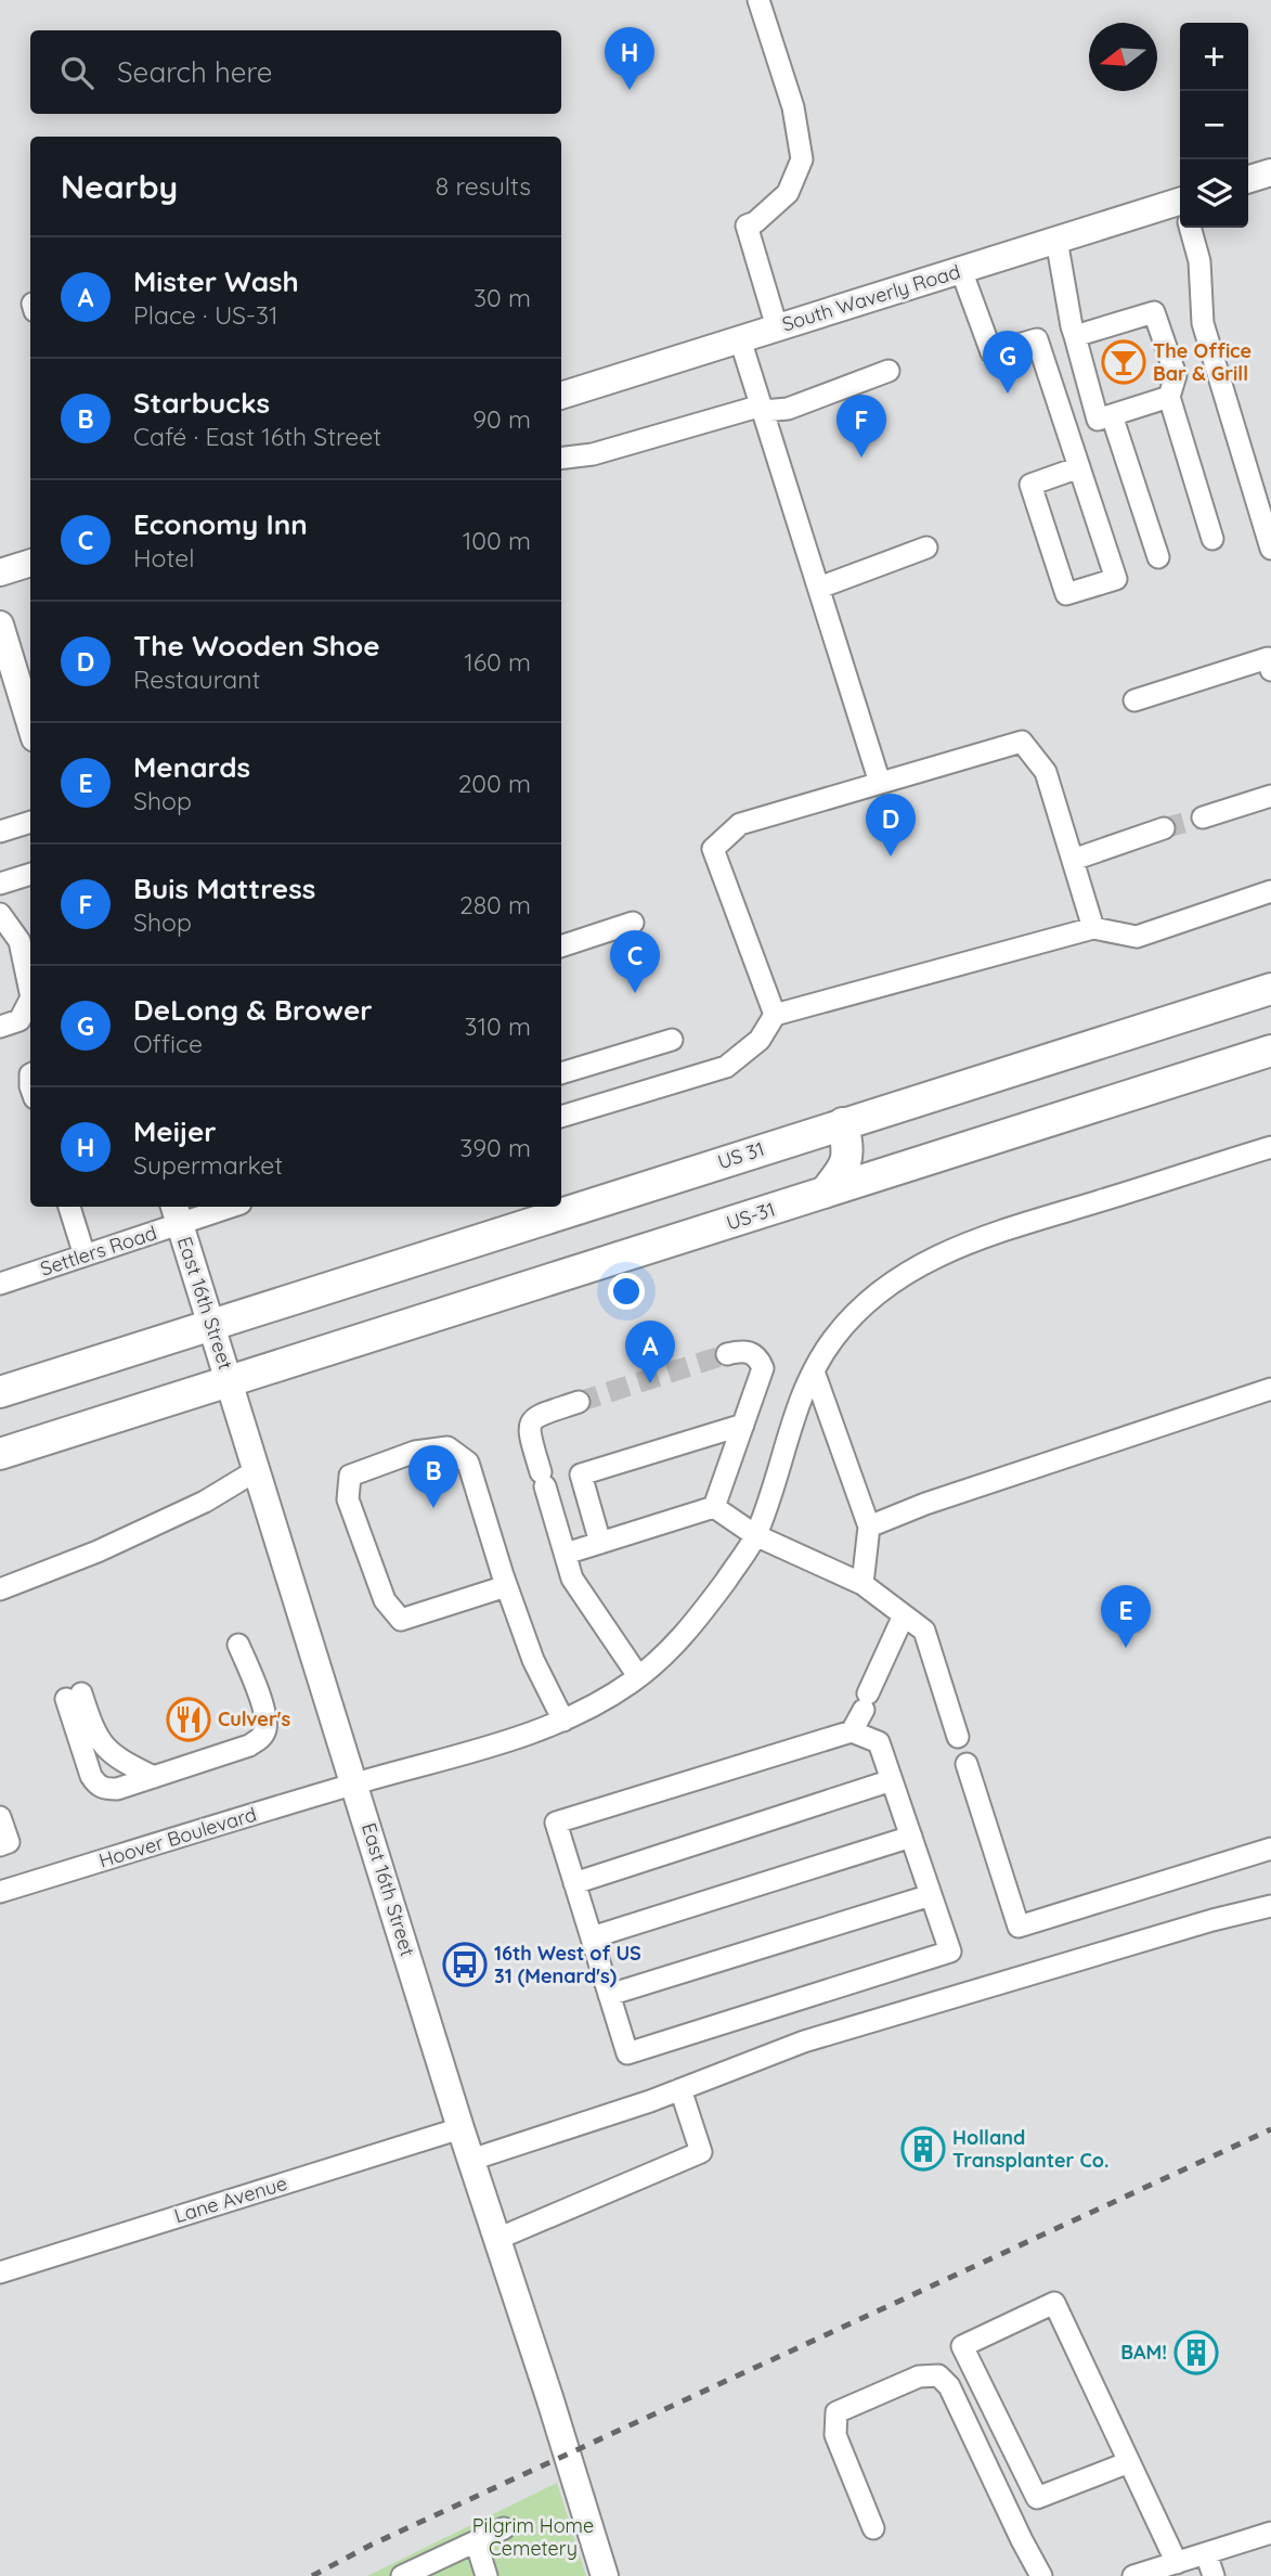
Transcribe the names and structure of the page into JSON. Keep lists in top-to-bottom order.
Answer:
{
  "streets": {
    "highway": ["US 31", "US-31"],
    "main road": ["South Waverly Road", "East 16th Street"],
    "street": ["Settlers Road", "Hoover Boulevard", "Lane Avenue"]
  },
  "crossings": [
    ["US 31", "East 16th Street"],
    ["US-31", "East 16th Street"],
    ["Settlers Road", "East 16th Street"],
    ["East 16th Street", "Hoover Boulevard"],
    ["East 16th Street", "Lane Avenue"]
  ],
  "parks": ["Pilgrim Home Cemetery"],
  "places": {
    "bar": ["The Office Bar & Grill"],
    "restaurant": ["Culver's"],
    "bus stop": ["16th West of US 31 (Menard's)"],
    "building": ["Holland Transplanter Co.", "BAM!"]
  },
  "north": "left",
  "page": {
    "map_buttons": ["+", "−"],
    "pins": [
      "H",
      "G",
      "F",
      "D",
      "C",
      "A",
      "B",
      "E"
    ],
    "search": "Search here",
    "heading": ["Nearby", "8 results"],
    "list": [
      {
        "mark": "A",
        "name": "Mister Wash",
        "note": "Place · US-31",
        "value": "30 m"
      },
      {
        "mark": "B",
        "name": "Starbucks",
        "note": "Café · East 16th Street",
        "value": "90 m"
      },
      {
        "mark": "C",
        "name": "Economy Inn",
        "note": "Hotel",
        "value": "100 m"
      },
      {
        "mark": "D",
        "name": "The Wooden Shoe",
        "note": "Restaurant",
        "value": "160 m"
      },
      {
        "mark": "E",
        "name": "Menards",
        "note": "Shop",
        "value": "200 m"
      },
      {
        "mark": "F",
        "name": "Buis Mattress",
        "note": "Shop",
        "value": "280 m"
      },
      {
        "mark": "G",
        "name": "DeLong & Brower",
        "note": "Office",
        "value": "310 m"
      },
      {
        "mark": "H",
        "name": "Meijer",
        "note": "Supermarket",
        "value": "390 m"
      }
    ]
  }
}
